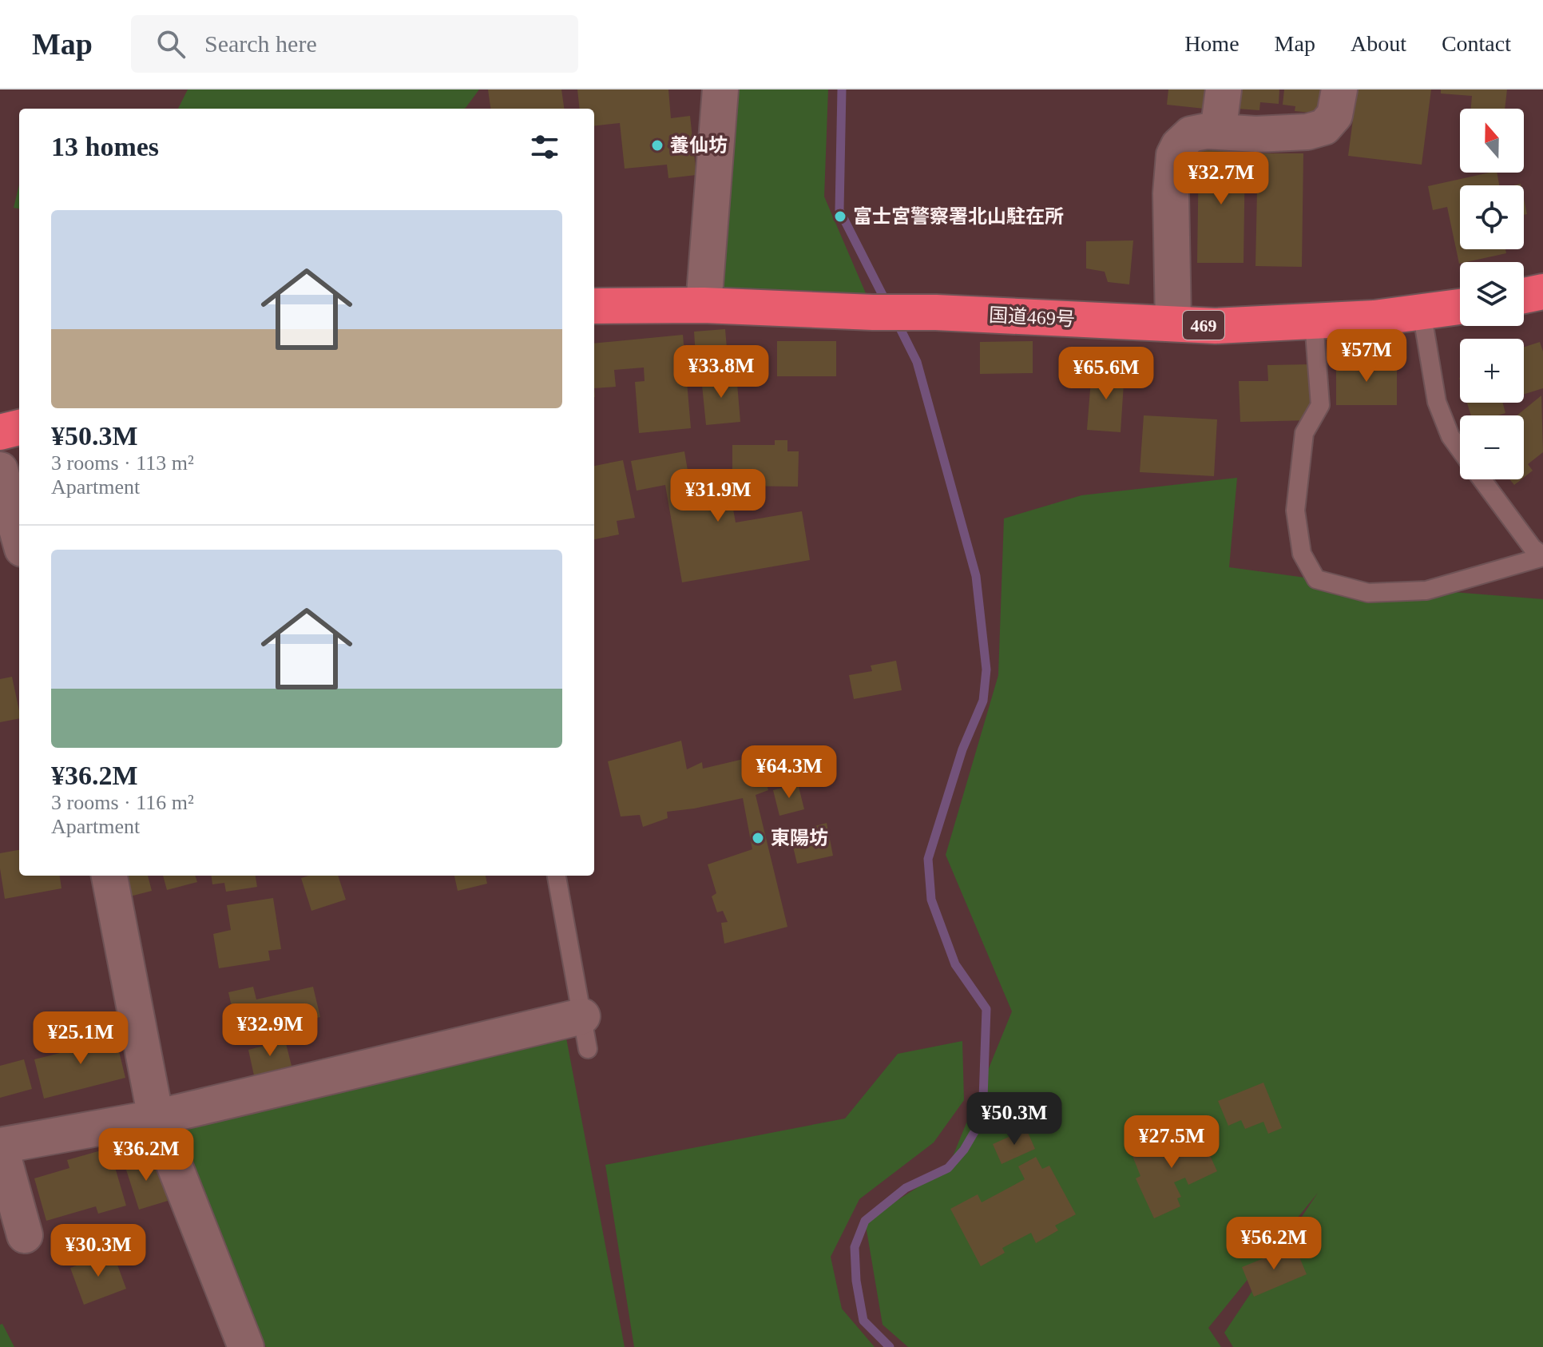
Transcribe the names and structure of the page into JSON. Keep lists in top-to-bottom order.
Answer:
{
  "streets": {
    "highway": ["国道469号", "469"]
  },
  "places": ["養仙坊", "富士宮警察署北山駐在所", "東陽坊"],
  "north": "top",
  "page": {
    "header": "Map",
    "search": "Search here",
    "nav": [
      "Home",
      "Map",
      "About",
      "Contact"
    ],
    "map_buttons": ["+", "−"],
    "heading": "13 homes",
    "price": [
      "¥32.7M",
      "¥57M",
      "¥33.8M",
      "¥65.6M",
      "¥31.9M",
      "¥64.3M",
      "¥32.9M",
      "¥25.1M",
      "¥50.3M",
      "¥27.5M",
      "¥36.2M",
      "¥56.2M",
      "¥30.3M"
    ],
    "list": [
      {
        "name": "¥50.3M",
        "note": "3 rooms · 113 m² · Apartment"
      },
      {
        "name": "¥36.2M",
        "note": "3 rooms · 116 m² · Apartment"
      }
    ]
  }
}
